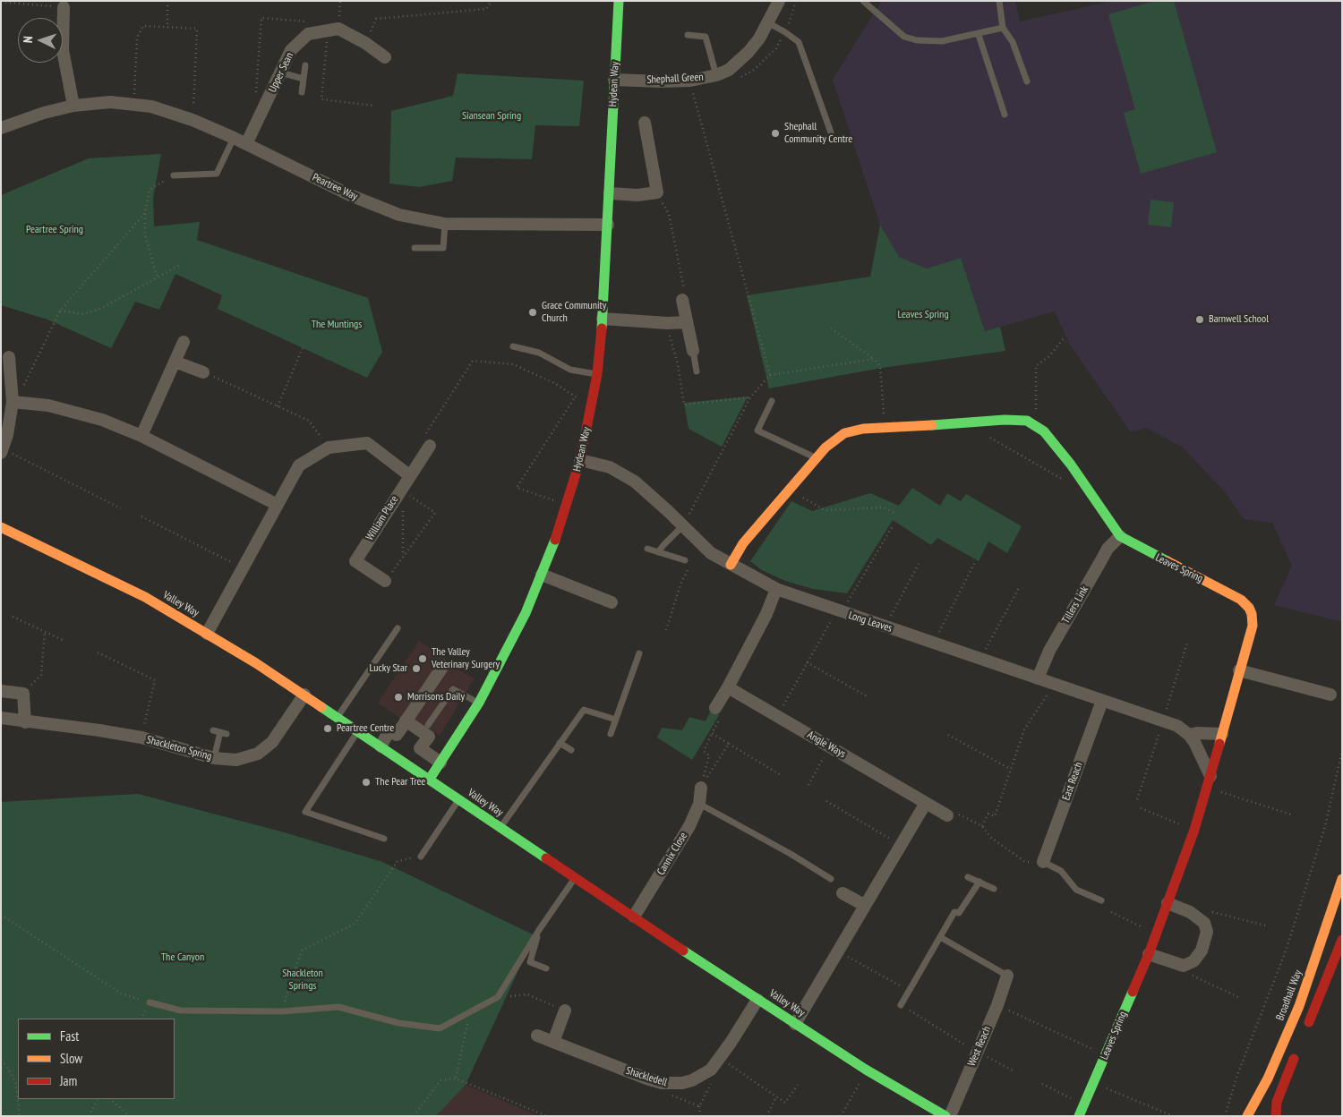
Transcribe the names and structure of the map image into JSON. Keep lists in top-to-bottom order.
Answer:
{
  "streets": {
    "main road": [
      "Hydean Way",
      "Leaves Spring",
      "Valley Way",
      "Broadhall Way"
    ],
    "street": [
      "Upper Sean",
      "Shephall Green",
      "Peartree Way",
      "William Place",
      "Tillers Link",
      "Long Leaves",
      "Angle Ways",
      "Shackleton Spring",
      "East Reach",
      "Cannix Close",
      "West Reach",
      "Shackledell"
    ]
  },
  "crossings": [
    ["Upper Sean", "Peartree Way"],
    ["Shephall Green", "Hydean Way"],
    ["Hydean Way", "Peartree Way"],
    ["Hydean Way", "Valley Way"],
    ["Hydean Way", "Long Leaves"],
    ["Leaves Spring", "Tillers Link"],
    ["Leaves Spring", "Long Leaves"],
    ["Valley Way", "Shackleton Spring"],
    ["Valley Way", "Cannix Close"],
    ["Valley Way", "Shackledell"],
    ["Tillers Link", "Long Leaves"],
    ["Long Leaves", "East Reach"]
  ],
  "parks": [
    "Siansean Spring",
    "Peartree Spring",
    "Leaves Spring",
    "The Muntings",
    "The Canyon",
    "Shackleton Springs"
  ],
  "places": [
    "Shephall Community Centre",
    "Grace Community Church",
    "Barnwell School",
    "The Valley Veterinary Surgery",
    "Lucky Star",
    "Morrisons Daily",
    "Peartree Centre",
    "The Pear Tree"
  ],
  "legend": ["Fast", "Slow", "Jam"],
  "north": "left"
}
